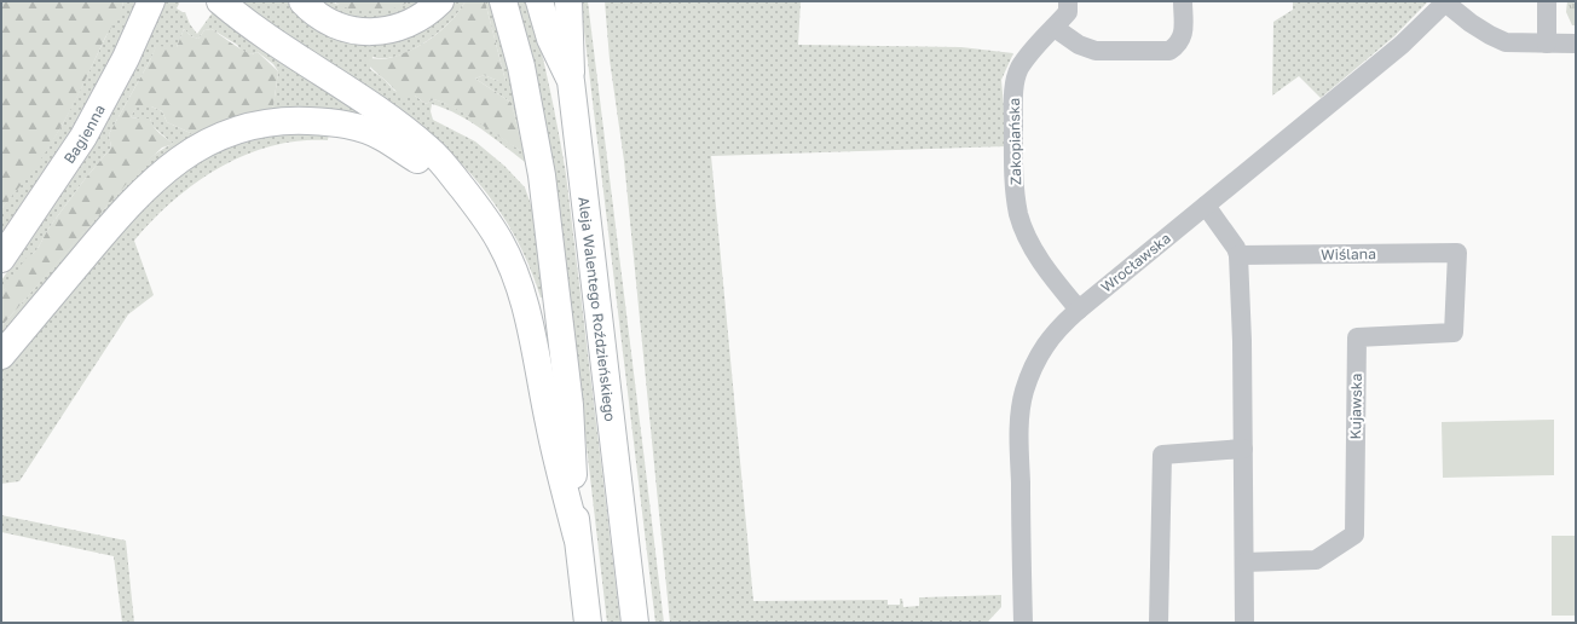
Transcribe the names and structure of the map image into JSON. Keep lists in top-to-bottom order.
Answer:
{
  "streets": {
    "main road": ["Bagienna", "Aleja Walentego Roździeńskiego"],
    "street": [
      "Zakopiańska",
      "Wiślana",
      "Wrocławska",
      "Kujawska"
    ]
  },
  "crossings": [
    ["Zakopiańska", "Wrocławska"],
    ["Wiślana", "Kujawska"]
  ]
}
